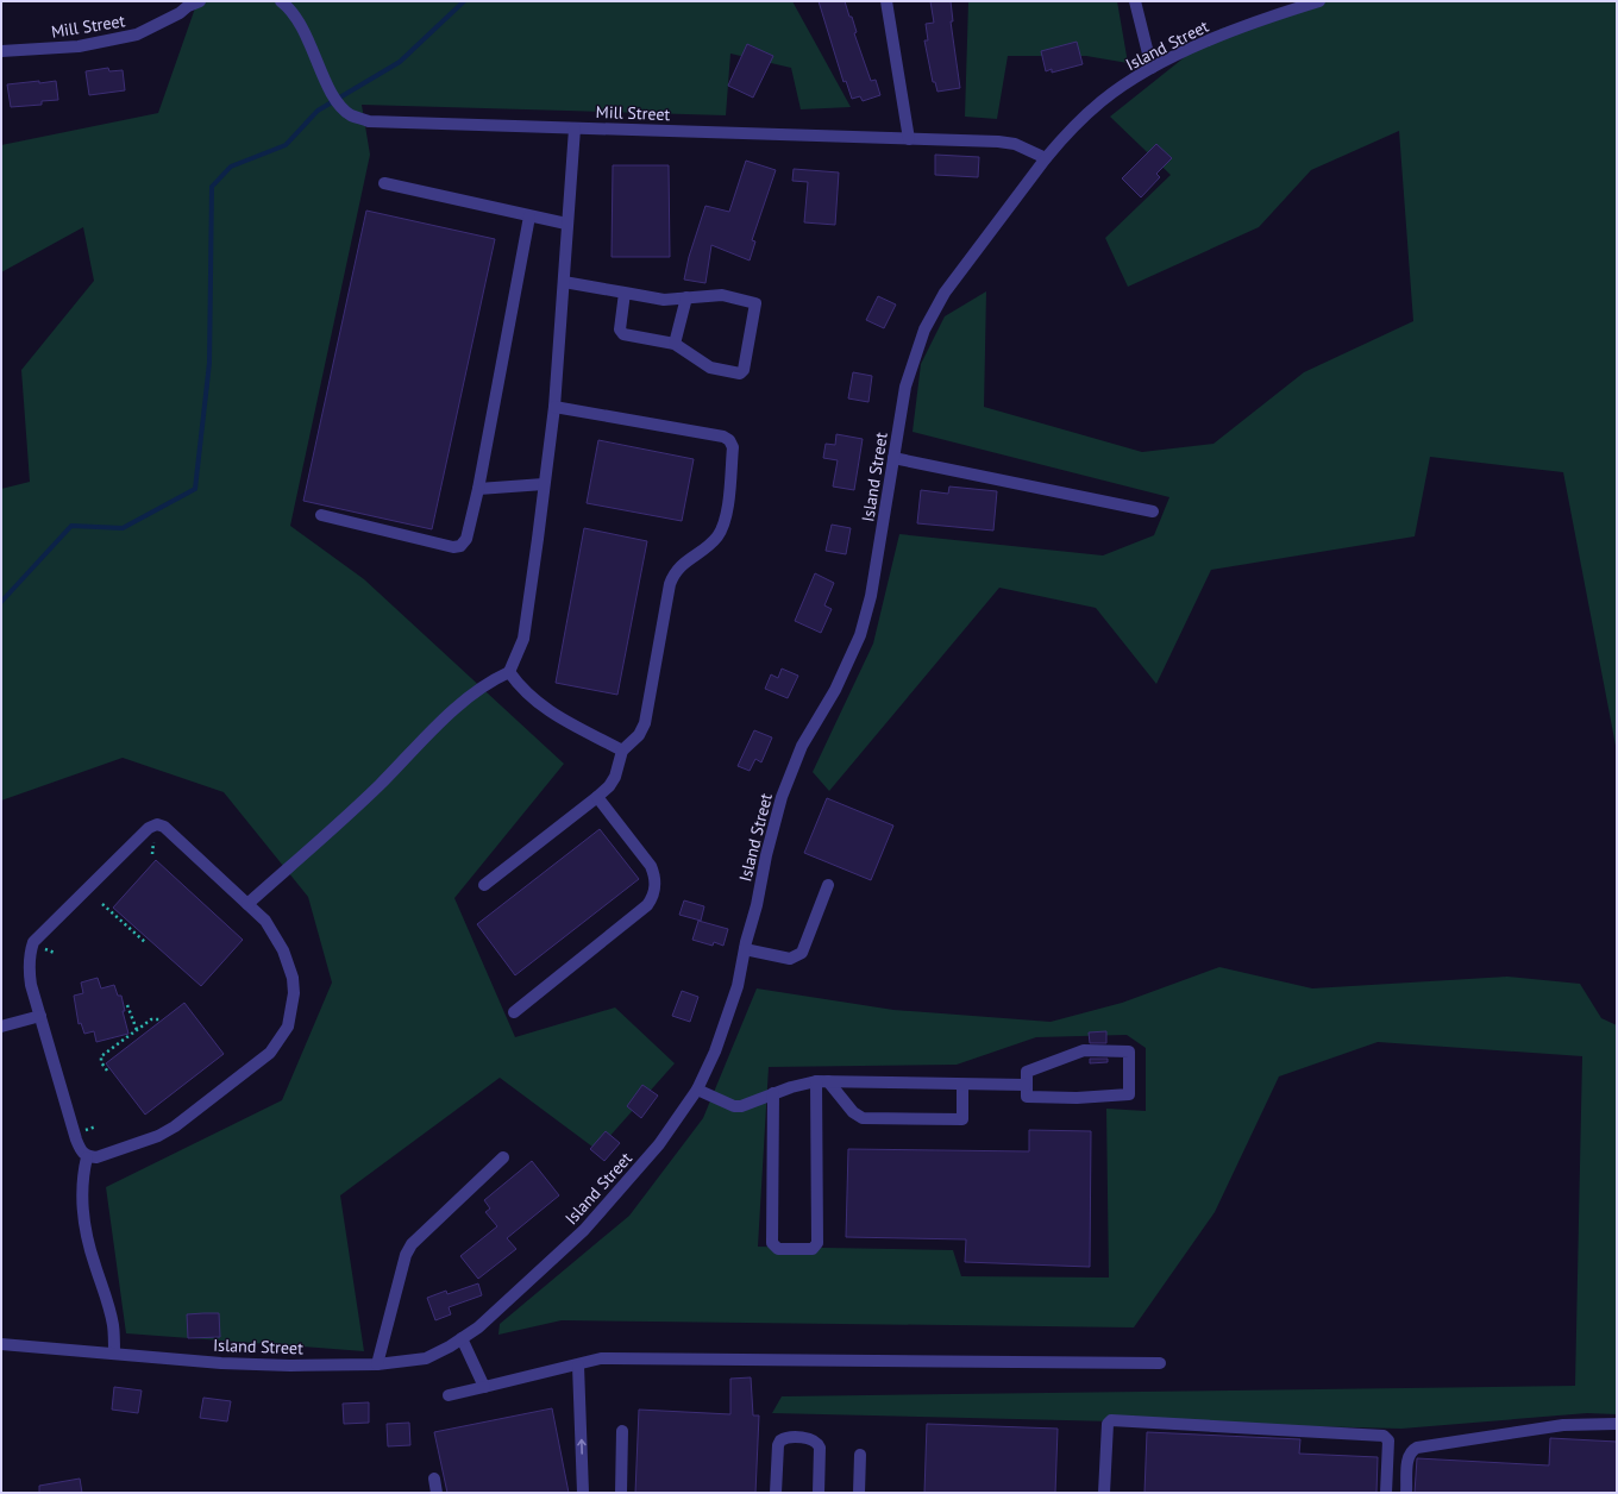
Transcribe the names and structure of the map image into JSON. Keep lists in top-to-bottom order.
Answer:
{
  "streets": {
    "street": ["Mill Street", "Island Street"]
  },
  "crossings": [
    ["Mill Street", "Island Street"]
  ]
}
